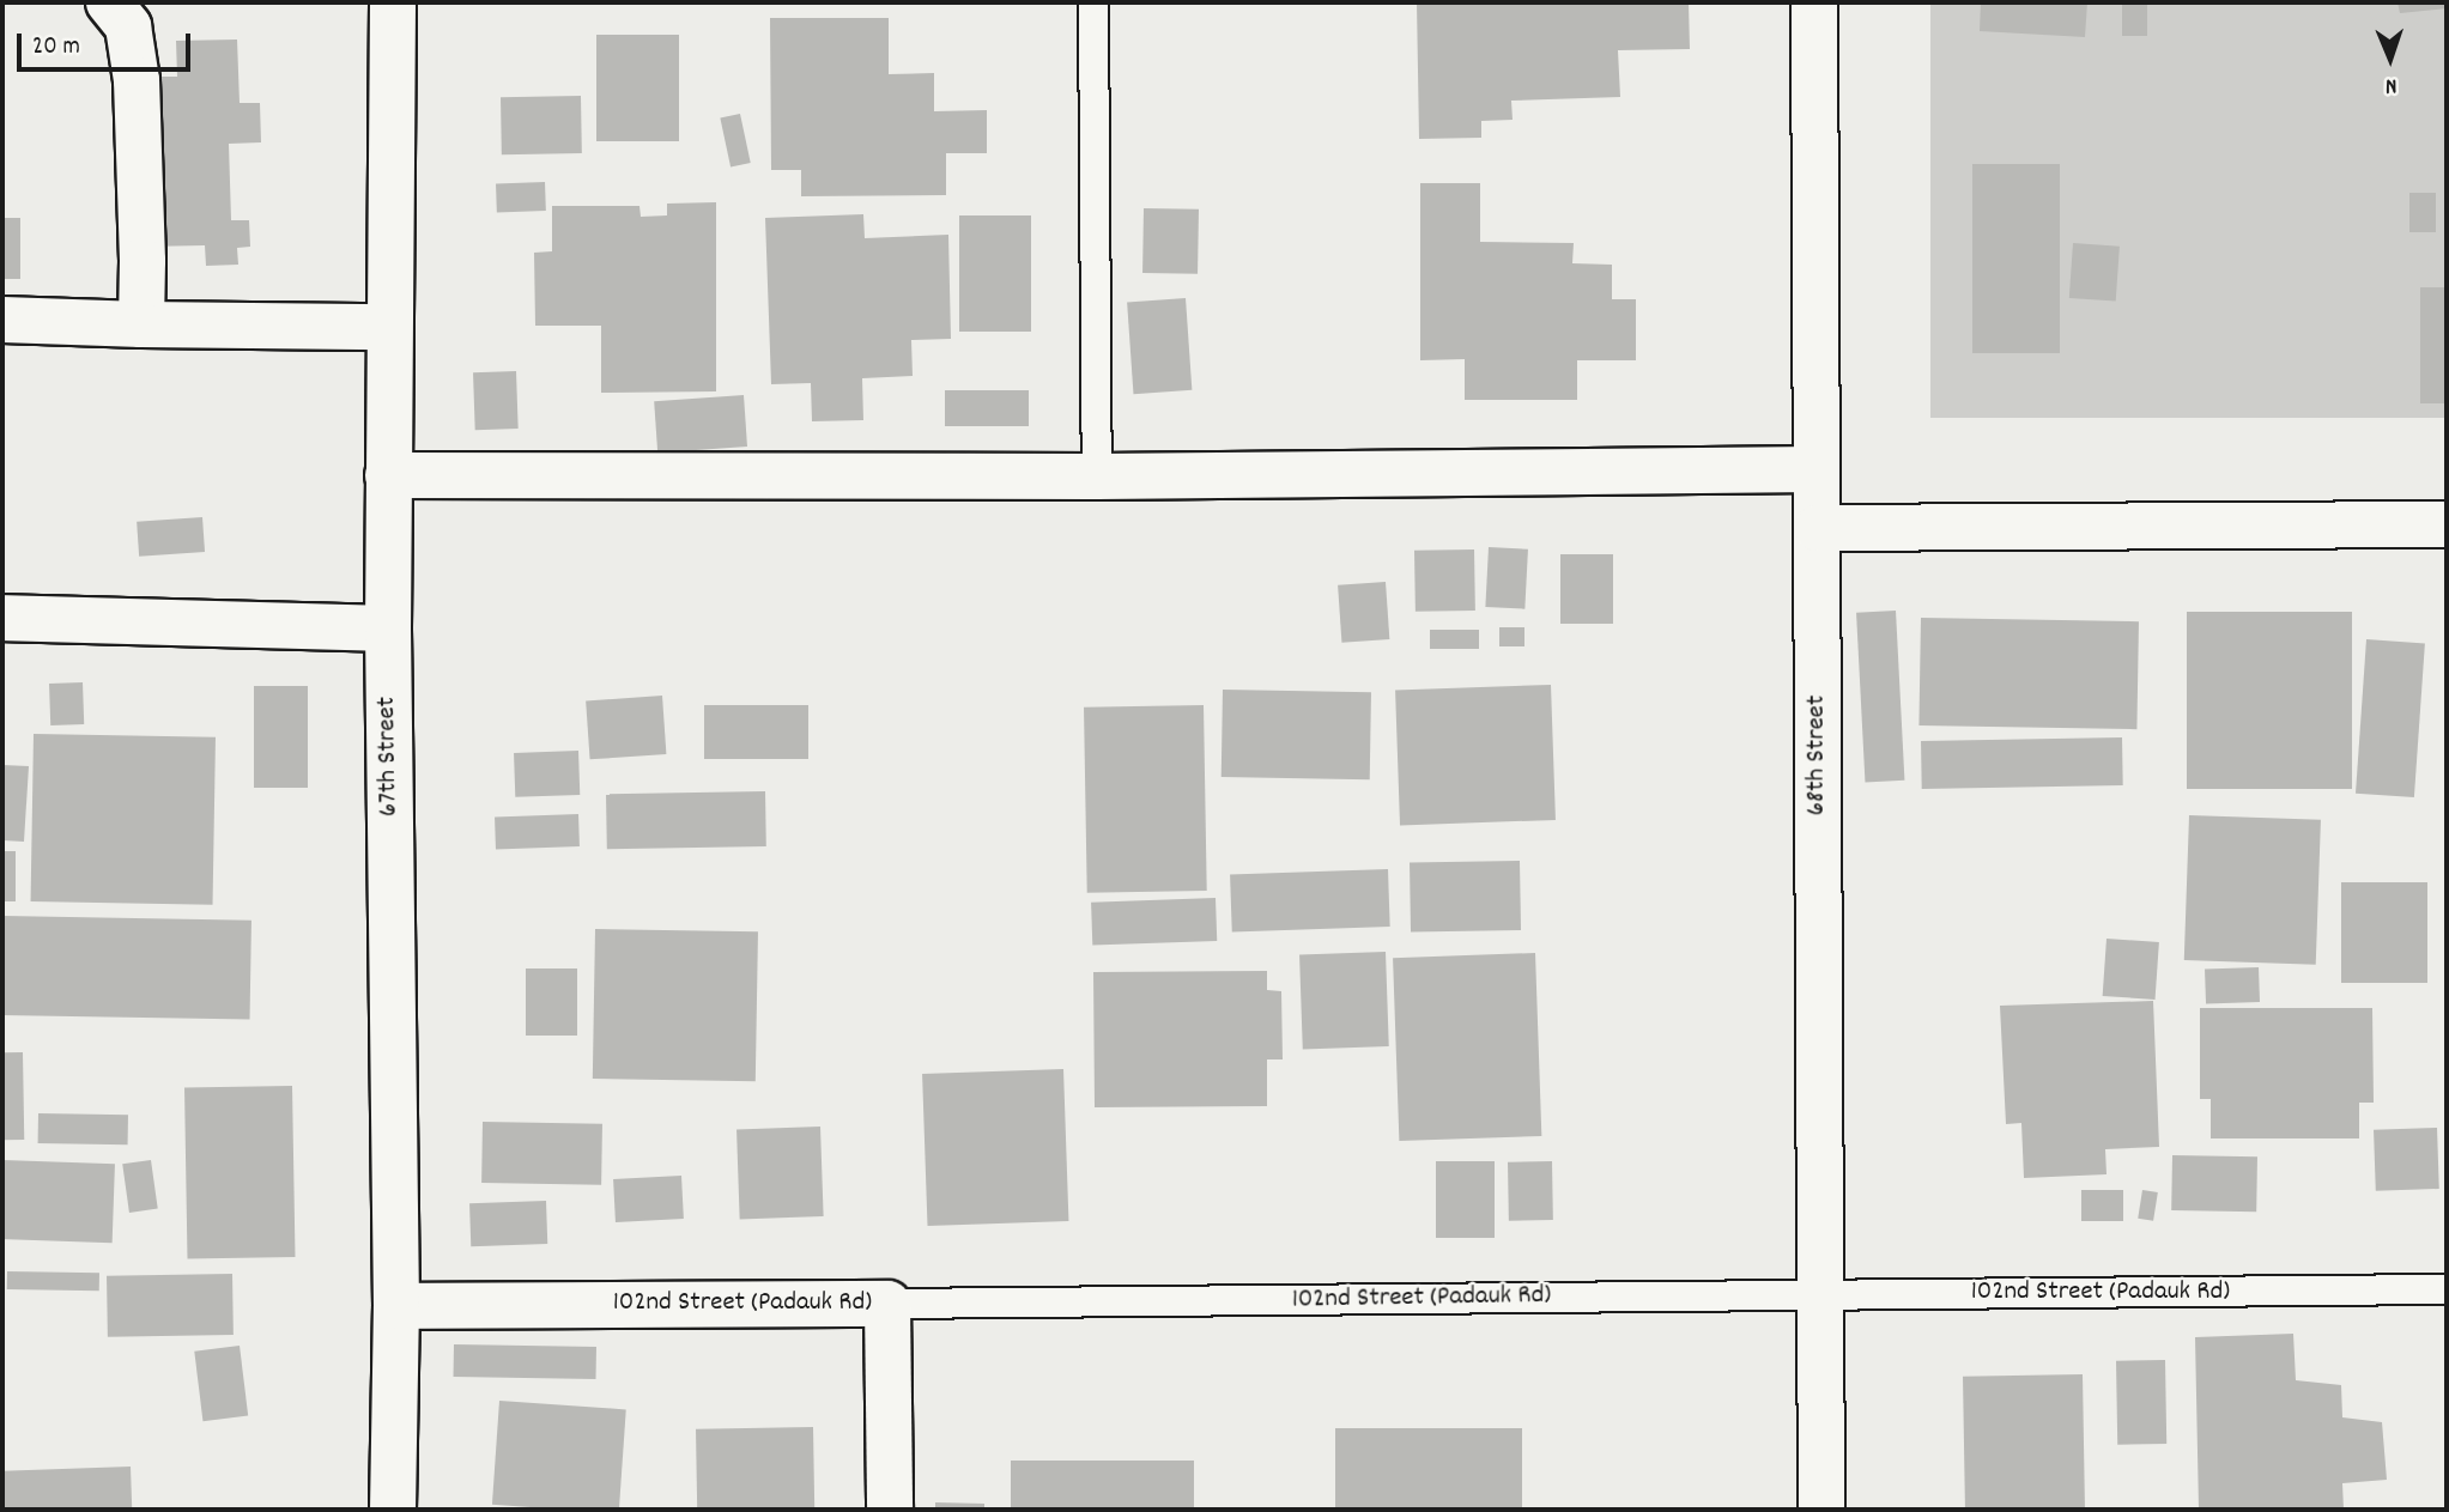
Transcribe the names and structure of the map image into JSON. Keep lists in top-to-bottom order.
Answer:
{
  "streets": {
    "street": ["68th Street", "67th Street", "102nd Street (Padauk Rd)"]
  },
  "crossings": [
    ["68th Street", "102nd Street (Padauk Rd)"],
    ["67th Street", "102nd Street (Padauk Rd)"]
  ],
  "scale_bar": "20 m",
  "north": "bottom"
}
